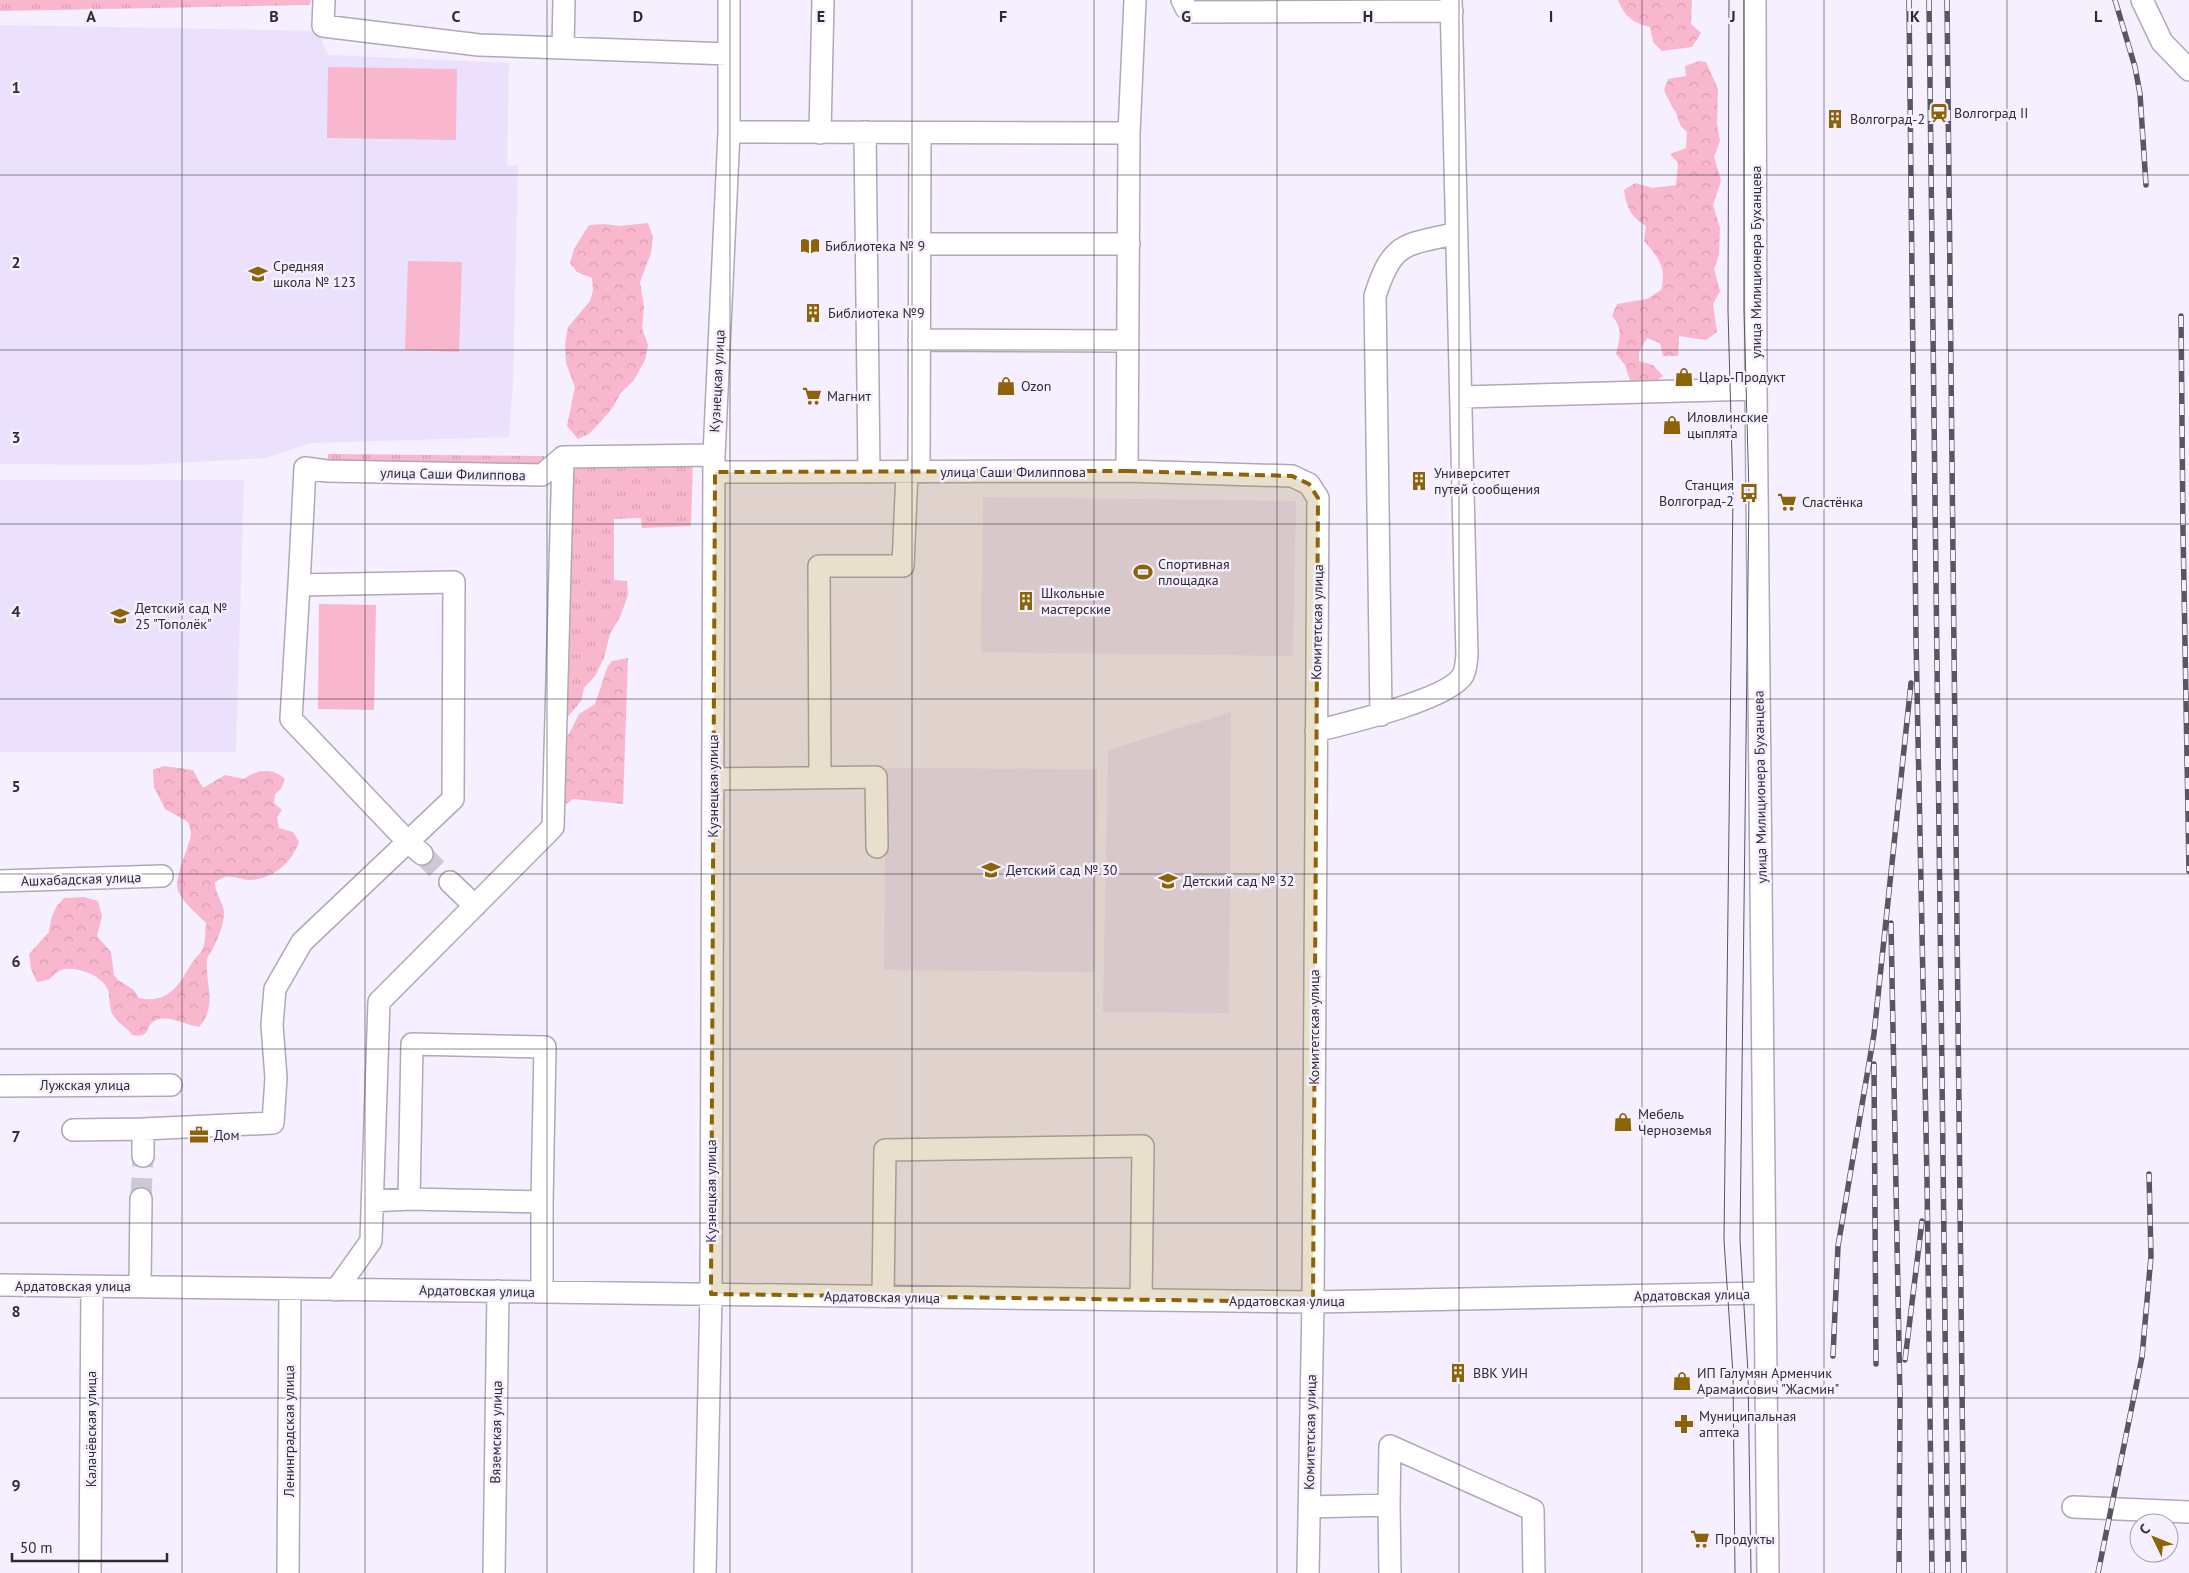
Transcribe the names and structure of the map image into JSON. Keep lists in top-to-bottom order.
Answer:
{
  "streets": {
    "street": [
      "улица Милиционера Буханцева",
      "Кузнецкая улица",
      "улица Саши Филиппова",
      "Комитетская улица",
      "Ашхабадская улица",
      "Лужская улица",
      "Ардатовская улица",
      "Калачёвская улица",
      "Ленинградская улица",
      "Вяземская улица"
    ]
  },
  "crossings": [
    ["улица Милиционера Буханцева", "Ардатовская улица"],
    ["Кузнецкая улица", "улица Саши Филиппова"],
    ["Кузнецкая улица", "Ардатовская улица"],
    ["улица Саши Филиппова", "Комитетская улица"],
    ["Комитетская улица", "Ардатовская улица"],
    ["Ардатовская улица", "Калачёвская улица"],
    ["Ардатовская улица", "Ленинградская улица"],
    ["Ардатовская улица", "Вяземская улица"]
  ],
  "places": {
    "station": ["Волгоград II"],
    "building": [
      "Волгоград-2",
      "Библиотека №9",
      "Университет путей сообщения",
      "Школьные мастерские",
      "ВВК УИН"
    ],
    "library": ["Библиотека № 9"],
    "school or university": [
      "Средняя школа № 123",
      "Детский сад № 25 \"Тополёк\"",
      "Детский сад № 30",
      "Детский сад № 32"
    ],
    "shop": [
      "Царь-Продукт",
      "Ozon",
      "Иловлинские цыплята",
      "Мебель Черноземья",
      "ИП Галумян Арменчик Арамаисович \"Жасмин\""
    ],
    "supermarket": ["Магнит", "Сластёнка", "Продукты"],
    "bus stop": ["Станция Волгоград-2"],
    "sports": ["Спортивная площадка"],
    "office": ["Дом"],
    "pharmacy": ["Муниципальная аптека"]
  },
  "scale_bar": "50 m",
  "north": "top left",
  "grid": {
    "columns": [
      "A",
      "B",
      "C",
      "D",
      "E",
      "F",
      "G",
      "H",
      "I",
      "J",
      "K",
      "L"
    ],
    "rows": [
      "1",
      "2",
      "3",
      "4",
      "5",
      "6",
      "7",
      "8",
      "9"
    ]
  }
}
